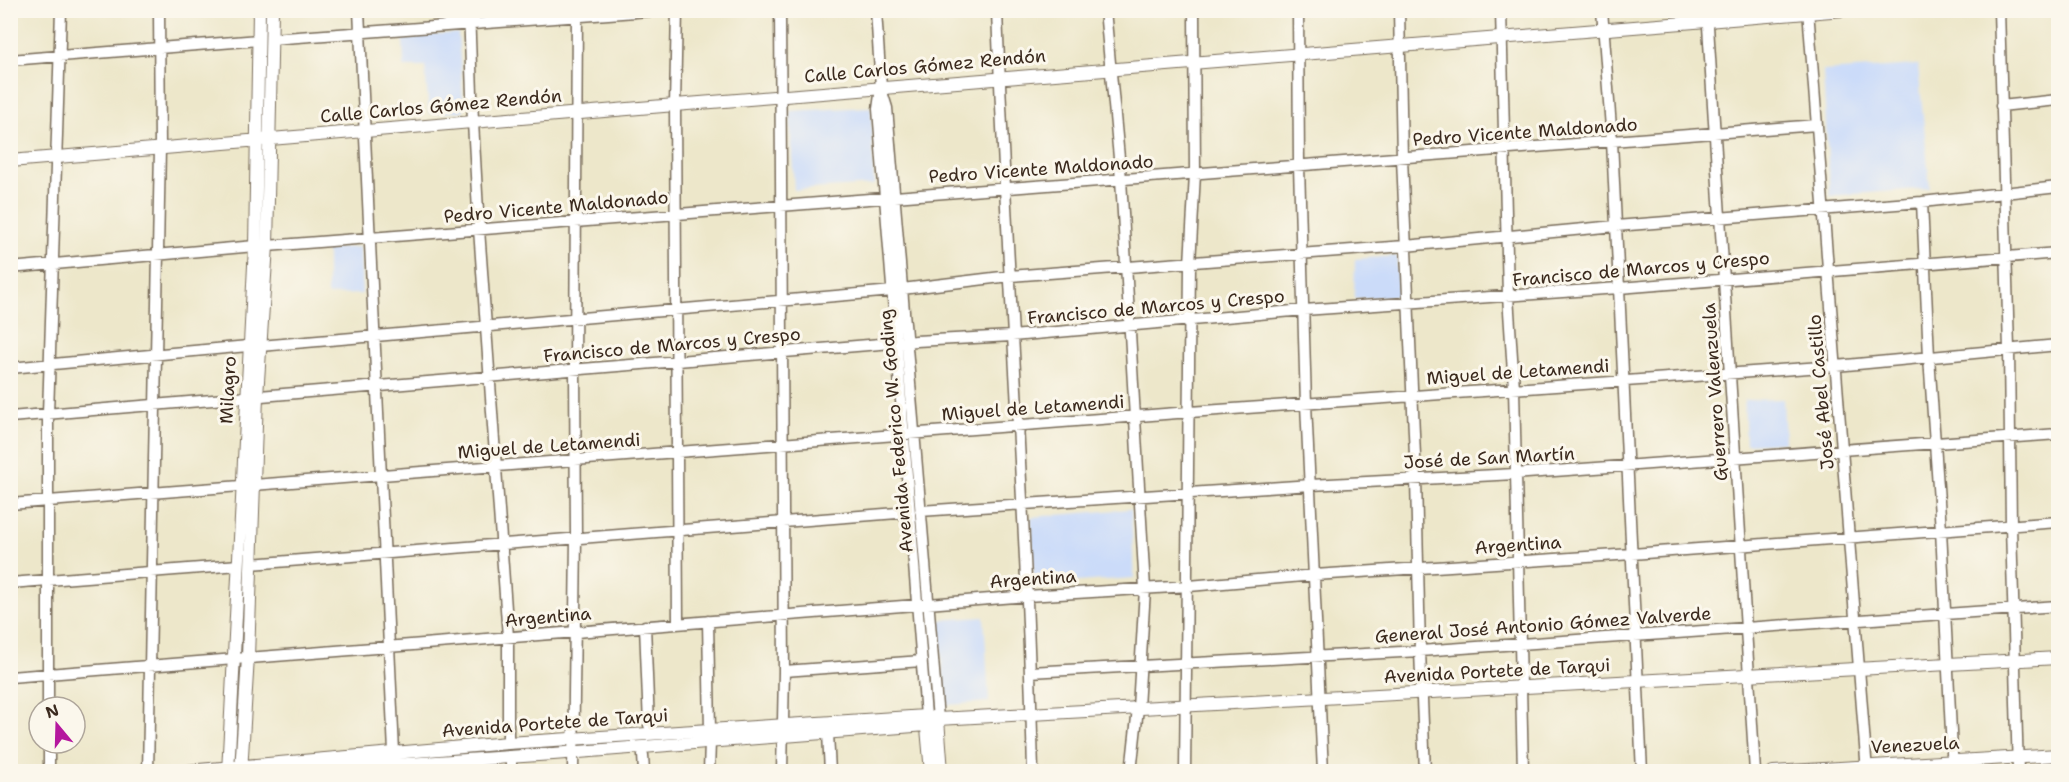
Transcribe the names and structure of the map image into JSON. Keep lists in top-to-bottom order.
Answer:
{
  "streets": {
    "main road": [
      "Calle Carlos Gómez Rendón",
      "Milagro",
      "Avenida Federico W. Goding",
      "Avenida Portete de Tarqui",
      "Venezuela"
    ],
    "street": [
      "Pedro Vicente Maldonado",
      "Francisco de Marcos y Crespo",
      "Miguel de Letamendi",
      "Guerrero Valenzuela",
      "José Abel Castillo",
      "José de San Martín",
      "Argentina",
      "General José Antonio Gómez Valverde"
    ]
  },
  "crossings": [
    ["Calle Carlos Gómez Rendón", "Milagro"],
    ["Calle Carlos Gómez Rendón", "Guerrero Valenzuela"],
    ["Calle Carlos Gómez Rendón", "José Abel Castillo"],
    ["Calle Carlos Gómez Rendón", "Avenida Federico W. Goding"],
    ["Pedro Vicente Maldonado", "Milagro"],
    ["Pedro Vicente Maldonado", "Guerrero Valenzuela"],
    ["Pedro Vicente Maldonado", "José Abel Castillo"],
    ["Pedro Vicente Maldonado", "Avenida Federico W. Goding"],
    ["Francisco de Marcos y Crespo", "Milagro"],
    ["Francisco de Marcos y Crespo", "Guerrero Valenzuela"],
    ["Francisco de Marcos y Crespo", "José Abel Castillo"],
    ["Francisco de Marcos y Crespo", "Avenida Federico W. Goding"],
    ["Miguel de Letamendi", "Milagro"],
    ["Miguel de Letamendi", "Guerrero Valenzuela"],
    ["Miguel de Letamendi", "José Abel Castillo"],
    ["Miguel de Letamendi", "Avenida Federico W. Goding"],
    ["Milagro", "José de San Martín"],
    ["Milagro", "Argentina"],
    ["Milagro", "Avenida Portete de Tarqui"],
    ["Guerrero Valenzuela", "José de San Martín"],
    ["Guerrero Valenzuela", "Argentina"],
    ["Guerrero Valenzuela", "General José Antonio Gómez Valverde"],
    ["Guerrero Valenzuela", "Avenida Portete de Tarqui"],
    ["José Abel Castillo", "José de San Martín"],
    ["José Abel Castillo", "Argentina"],
    ["José Abel Castillo", "General José Antonio Gómez Valverde"],
    ["José Abel Castillo", "Avenida Portete de Tarqui"],
    ["José Abel Castillo", "Venezuela"],
    ["Avenida Federico W. Goding", "José de San Martín"],
    ["Avenida Federico W. Goding", "Argentina"],
    ["Avenida Federico W. Goding", "Avenida Portete de Tarqui"]
  ],
  "north": "top"
}
